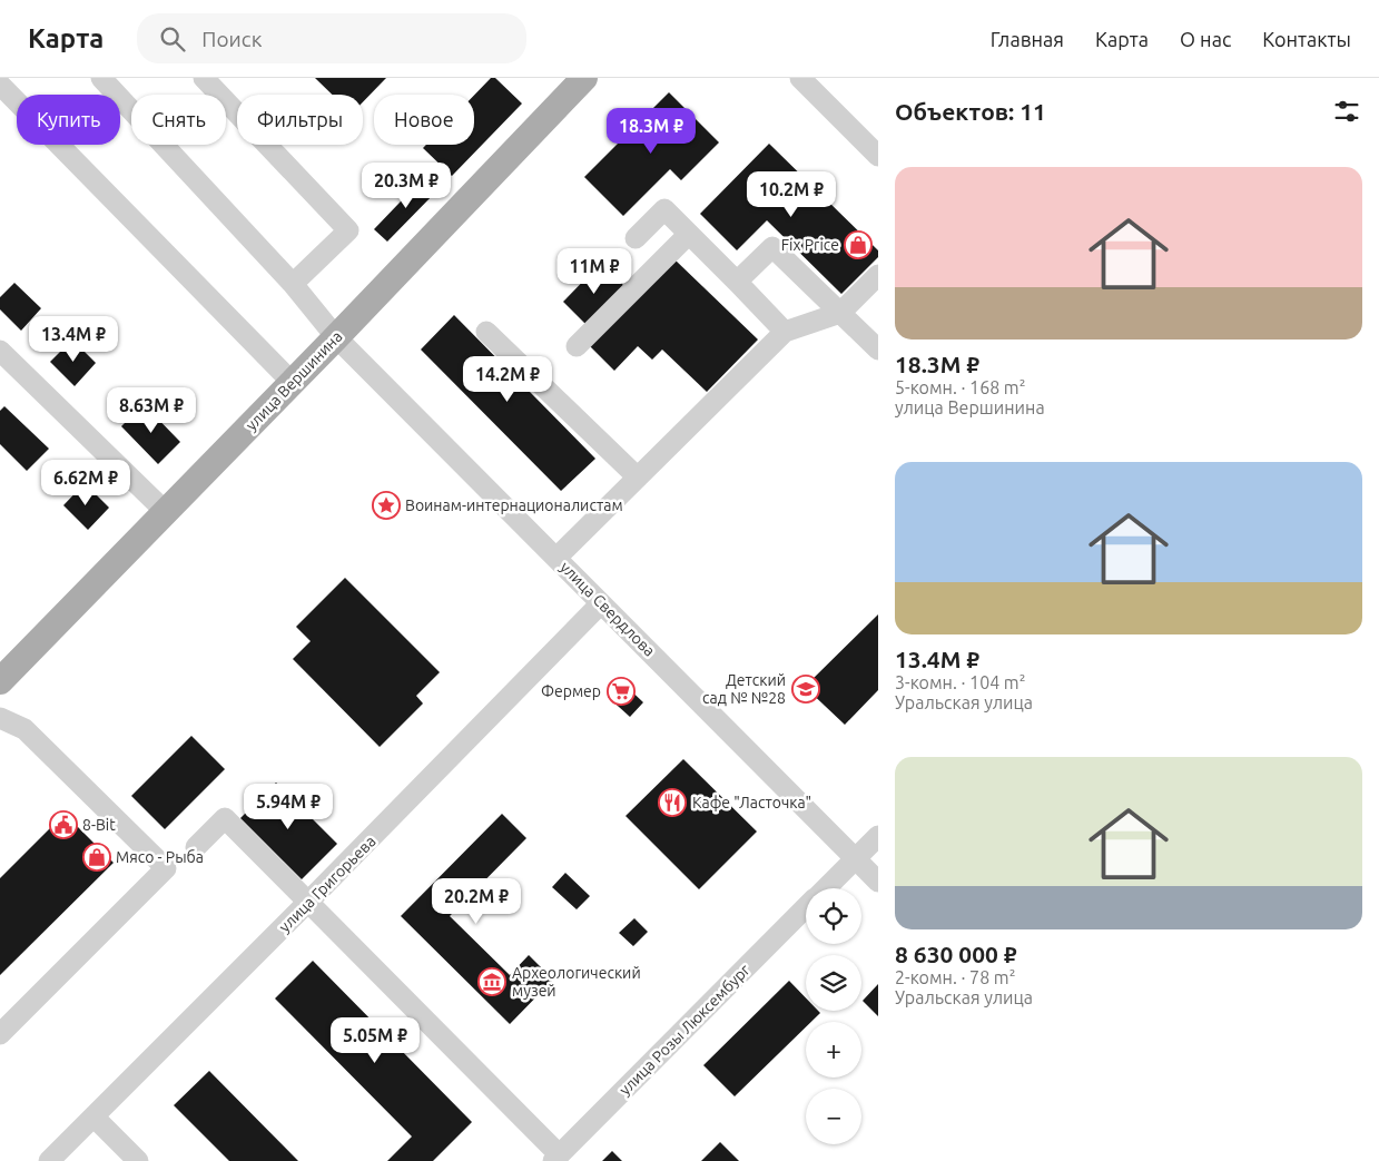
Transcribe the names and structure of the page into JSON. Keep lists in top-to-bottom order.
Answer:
{
  "streets": {
    "main road": ["улица Вершинина"],
    "street": ["улица Свердлова", "улица Григорьева", "улица Розы Люксембург"]
  },
  "crossings": [
    ["улица Вершинина", "улица Свердлова"],
    ["улица Свердлова", "улица Григорьева"],
    ["улица Свердлова", "улица Розы Люксембург"]
  ],
  "places": {
    "shop": ["Fix Price", "Мясо - Рыба"],
    "place": ["Воинам-интернационалистам"],
    "school or university": ["Детский сад № №28"],
    "supermarket": ["Фермер"],
    "restaurant": ["Кафе \"Ласточка\""],
    "public building": ["8-Bit"],
    "museum": ["Археологический музей"]
  },
  "page": {
    "header": "Карта",
    "search": "Поиск",
    "nav": [
      "Главная",
      "Карта",
      "О нас",
      "Контакты"
    ],
    "heading": "Объектов: 11",
    "chip": [
      "Купить",
      "Снять",
      "Фильтры",
      "Новое"
    ],
    "price": [
      "18.3M ₽",
      "20.3M ₽",
      "10.2M ₽",
      "11M ₽",
      "13.4M ₽",
      "14.2M ₽",
      "8.63M ₽",
      "6.62M ₽",
      "5.94M ₽",
      "20.2M ₽",
      "5.05M ₽"
    ],
    "list": [
      {
        "name": "18.3M ₽",
        "note": "5-комн. · 168 m² · улица Вершинина"
      },
      {
        "name": "13.4M ₽",
        "note": "3-комн. · 104 m² · Уральская улица"
      },
      {
        "name": "8 630 000 ₽",
        "note": "2-комн. · 78 m² · Уральская улица"
      }
    ],
    "map_buttons": ["+", "−"]
  }
}
